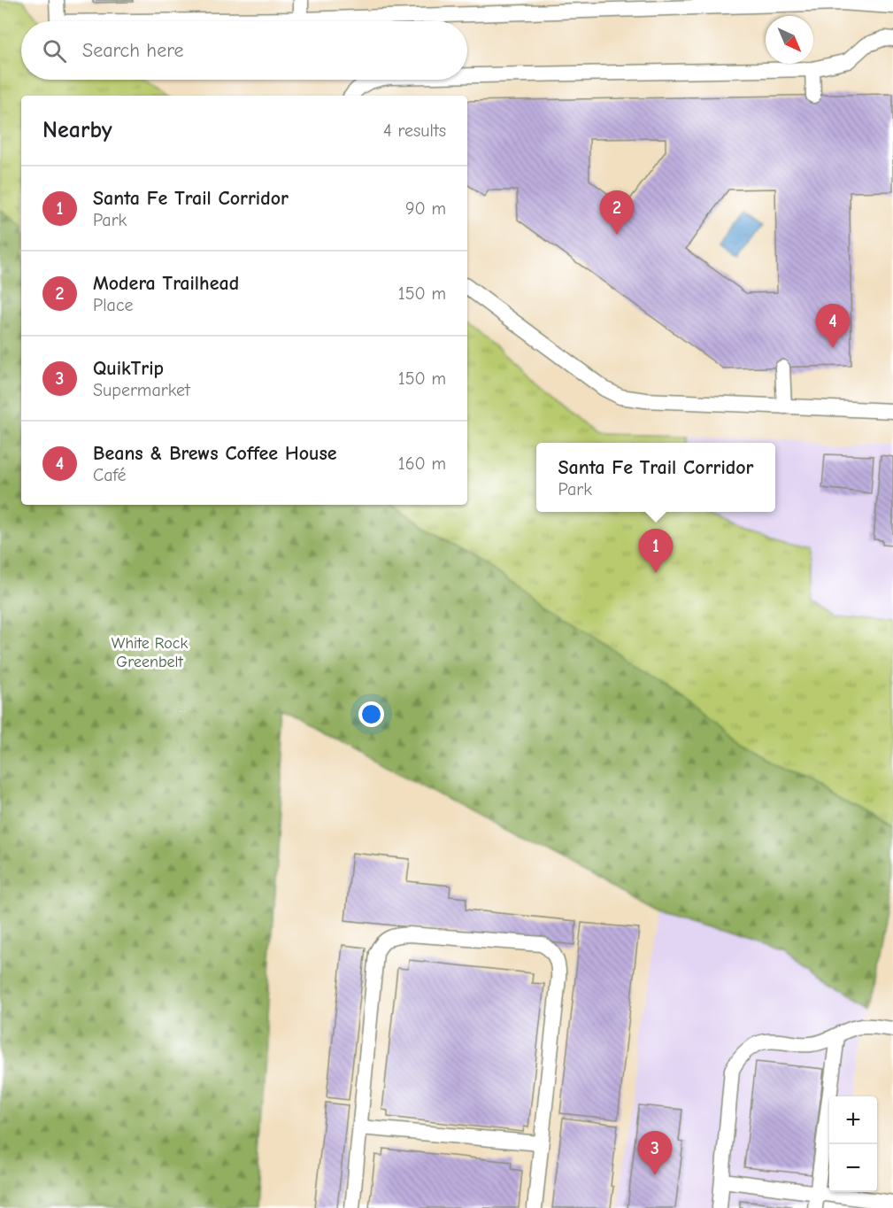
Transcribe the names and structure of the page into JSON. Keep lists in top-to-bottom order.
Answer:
{
  "parks": ["White Rock Greenbelt"],
  "north": "bottom right",
  "page": {
    "search": "Search here",
    "heading": ["Nearby", "4 results"],
    "list": [
      {
        "mark": "1",
        "name": "Santa Fe Trail Corridor",
        "note": "Park",
        "value": "90 m"
      },
      {
        "mark": "2",
        "name": "Modera Trailhead",
        "note": "Place",
        "value": "150 m"
      },
      {
        "mark": "3",
        "name": "QuikTrip",
        "note": "Supermarket",
        "value": "150 m"
      },
      {
        "mark": "4",
        "name": "Beans & Brews Coffee House",
        "note": "Café",
        "value": "160 m"
      }
    ],
    "pins": [
      "2",
      "4",
      "1",
      "3"
    ],
    "popup": ["Santa Fe Trail Corridor", "Park"],
    "map_buttons": ["+", "−"]
  }
}
